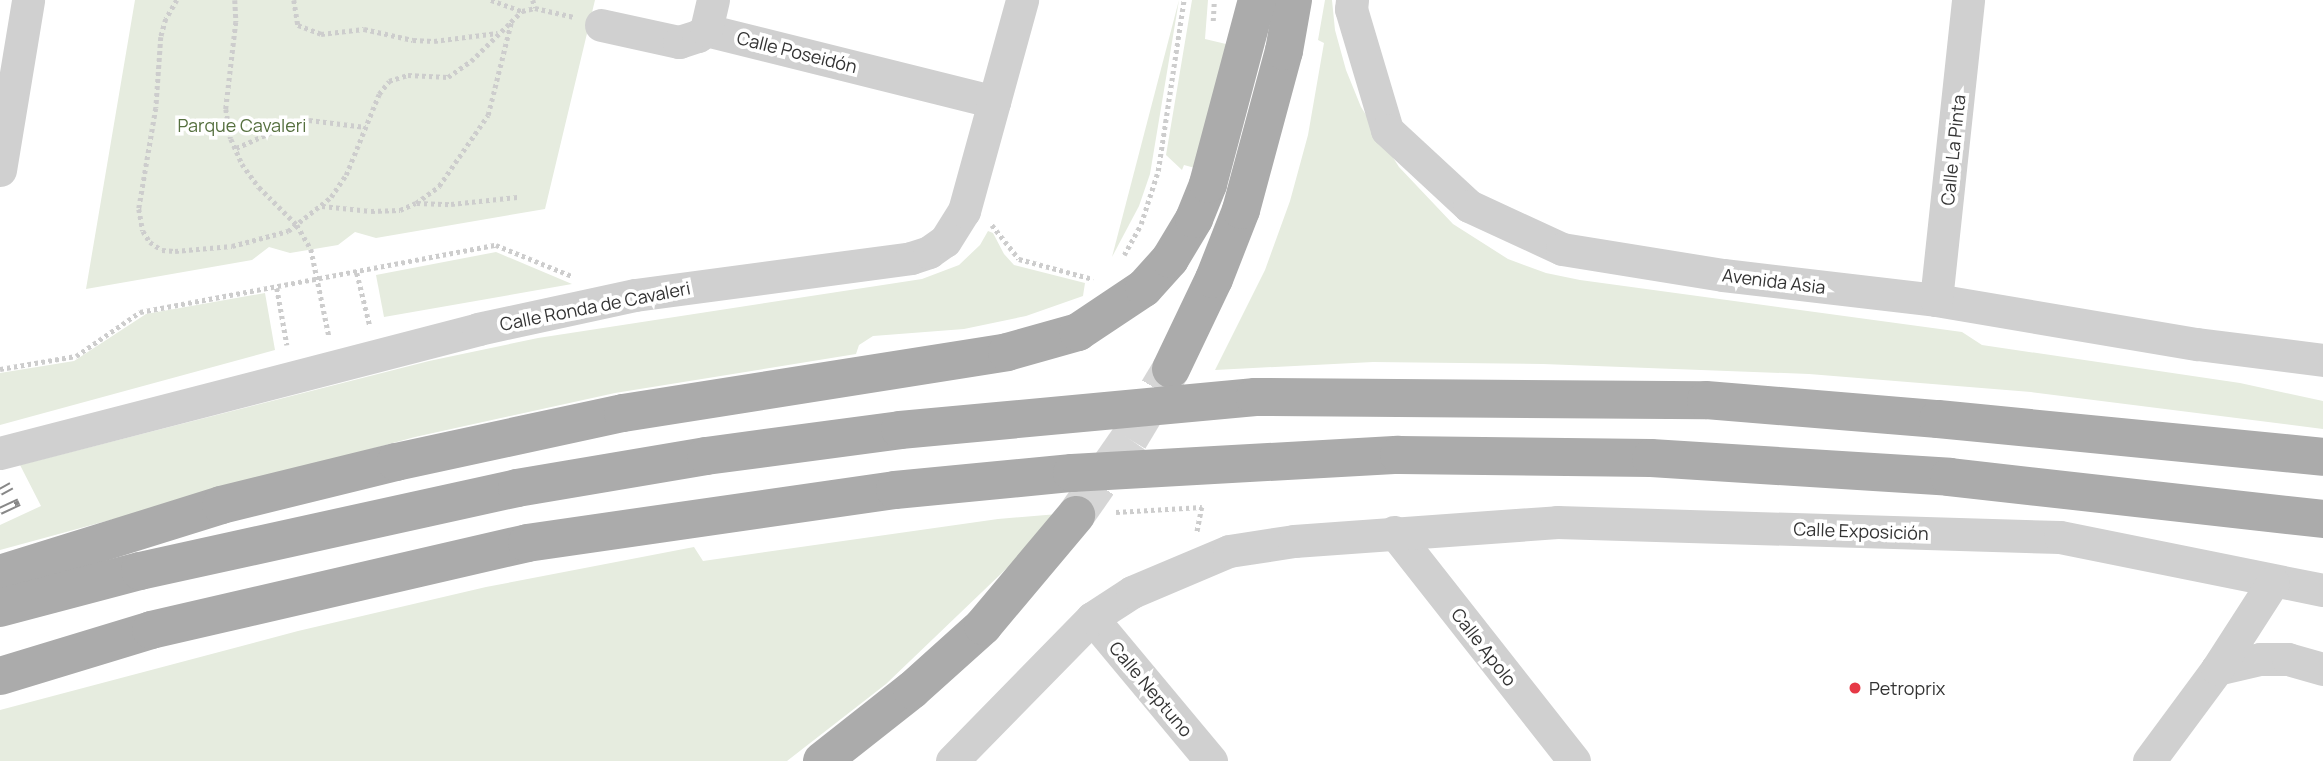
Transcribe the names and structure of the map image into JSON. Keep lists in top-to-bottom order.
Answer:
{
  "streets": {
    "street": [
      "Calle Poseidón",
      "Calle La Pinta",
      "Avenida Asia",
      "Calle Ronda de Cavaleri",
      "Calle Exposición",
      "Calle Apolo",
      "Calle Neptuno"
    ]
  },
  "crossings": [
    ["Calle Poseidón", "Calle Ronda de Cavaleri"],
    ["Calle La Pinta", "Avenida Asia"],
    ["Calle Exposición", "Calle Apolo"],
    ["Calle Exposición", "Calle Neptuno"]
  ],
  "parks": ["Parque Cavaleri"],
  "places": ["Petroprix"]
}
